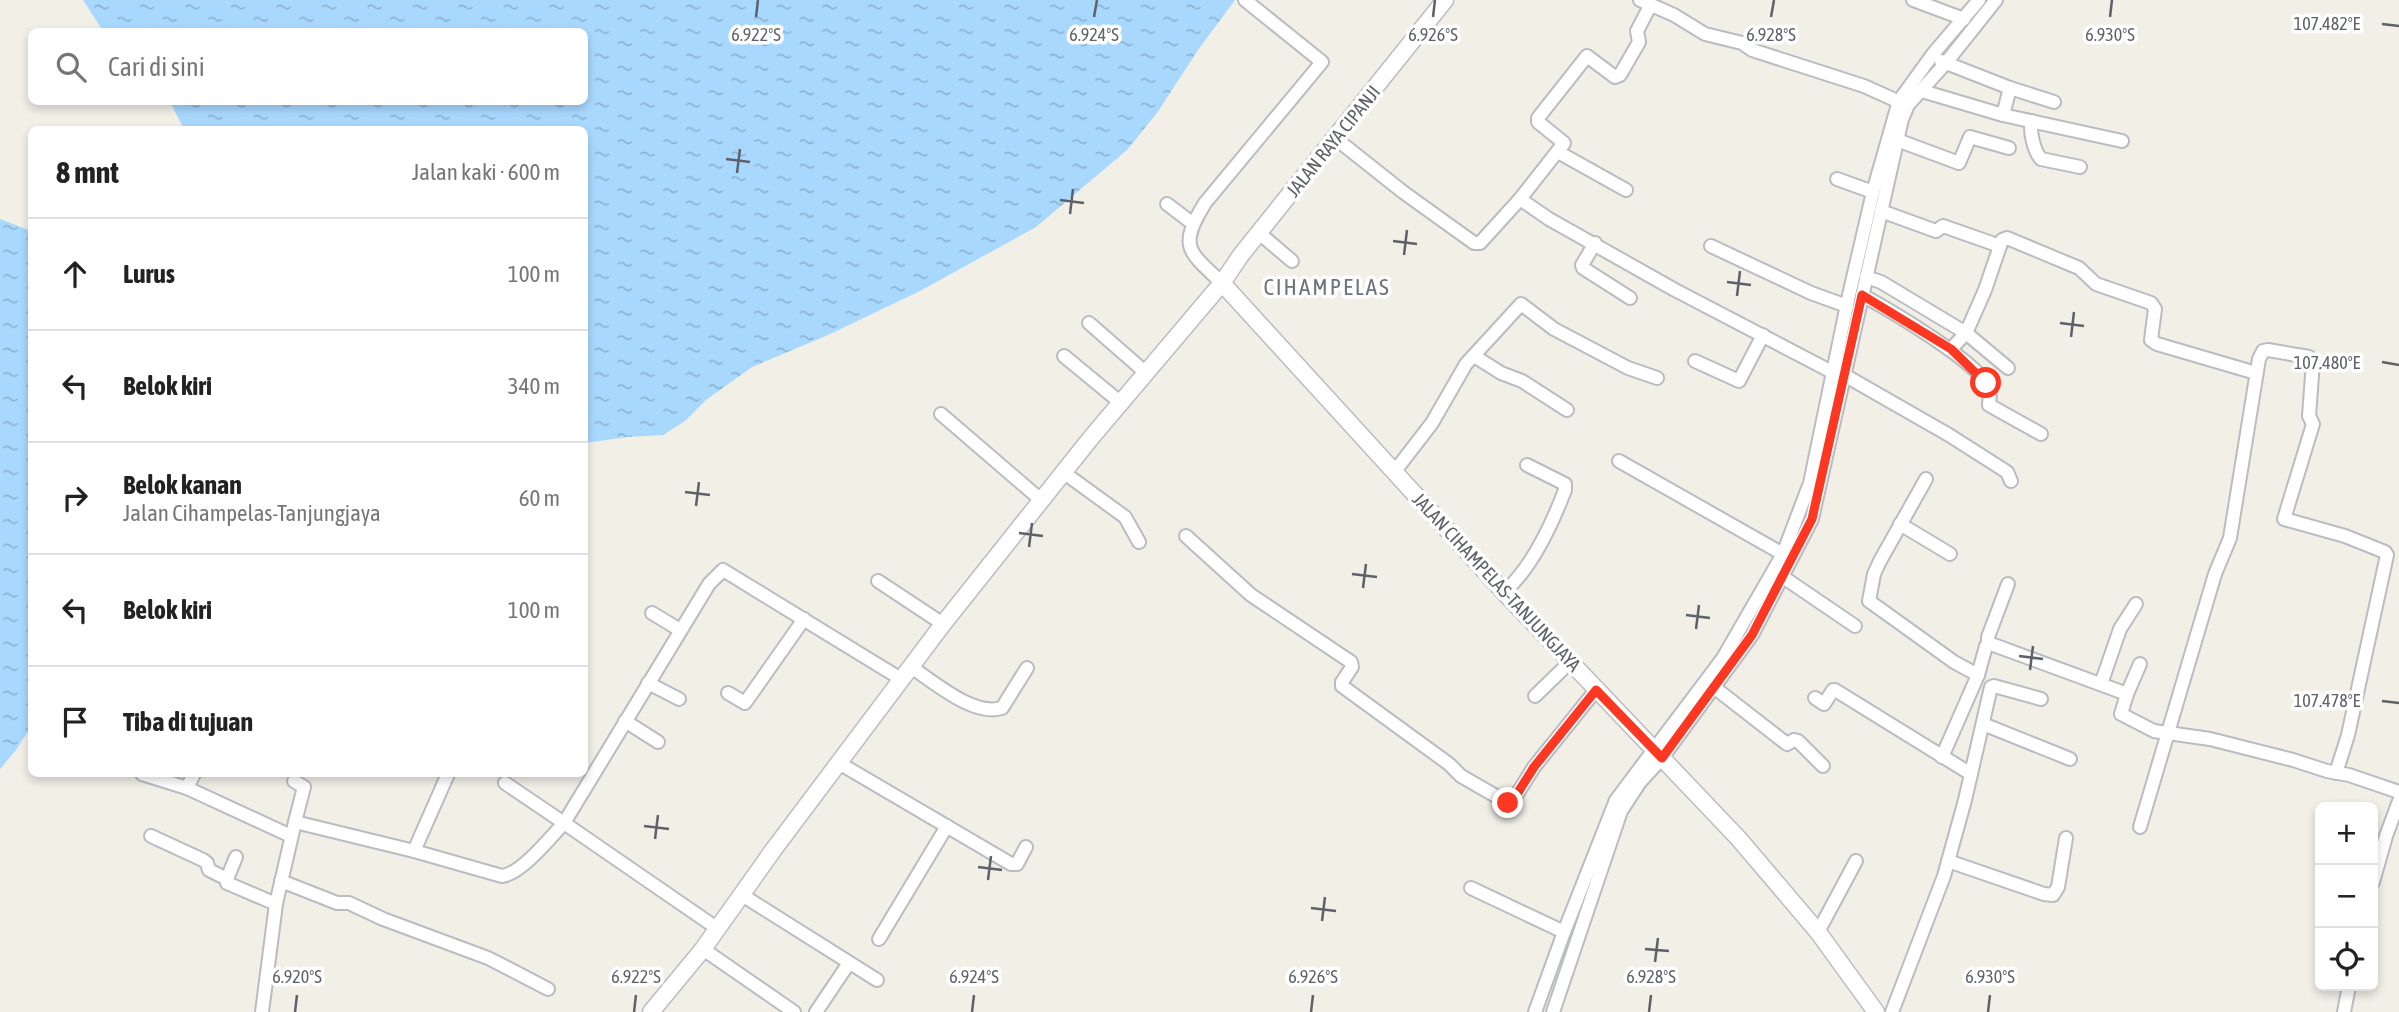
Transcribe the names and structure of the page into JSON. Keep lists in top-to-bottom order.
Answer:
{
  "streets": {
    "main road": ["JALAN RAYA CIPANJI", "JALAN CIHAMPELAS-TANJUNGJAYA"]
  },
  "crossings": [
    ["JALAN RAYA CIPANJI", "JALAN CIHAMPELAS-TANJUNGJAYA"]
  ],
  "districts": ["CIHAMPELAS"],
  "page": {
    "search": "Cari di sini",
    "heading": ["8 mnt", "Jalan kaki · 600 m"],
    "list": [
      ["Lurus", "100 m"],
      ["Belok kiri", "340 m"],
      ["Belok kanan", "Jalan Cihampelas-Tanjungjaya", "60 m"],
      ["Belok kiri", "100 m"],
      "Tiba di tujuan"
    ],
    "map_buttons": ["+", "−"]
  },
  "coordinates": [
    "107.482°E",
    "6.922°S",
    "6.924°S",
    "6.926°S",
    "6.928°S",
    "6.930°S",
    "107.480°E",
    "107.478°E",
    "6.920°S"
  ]
}
